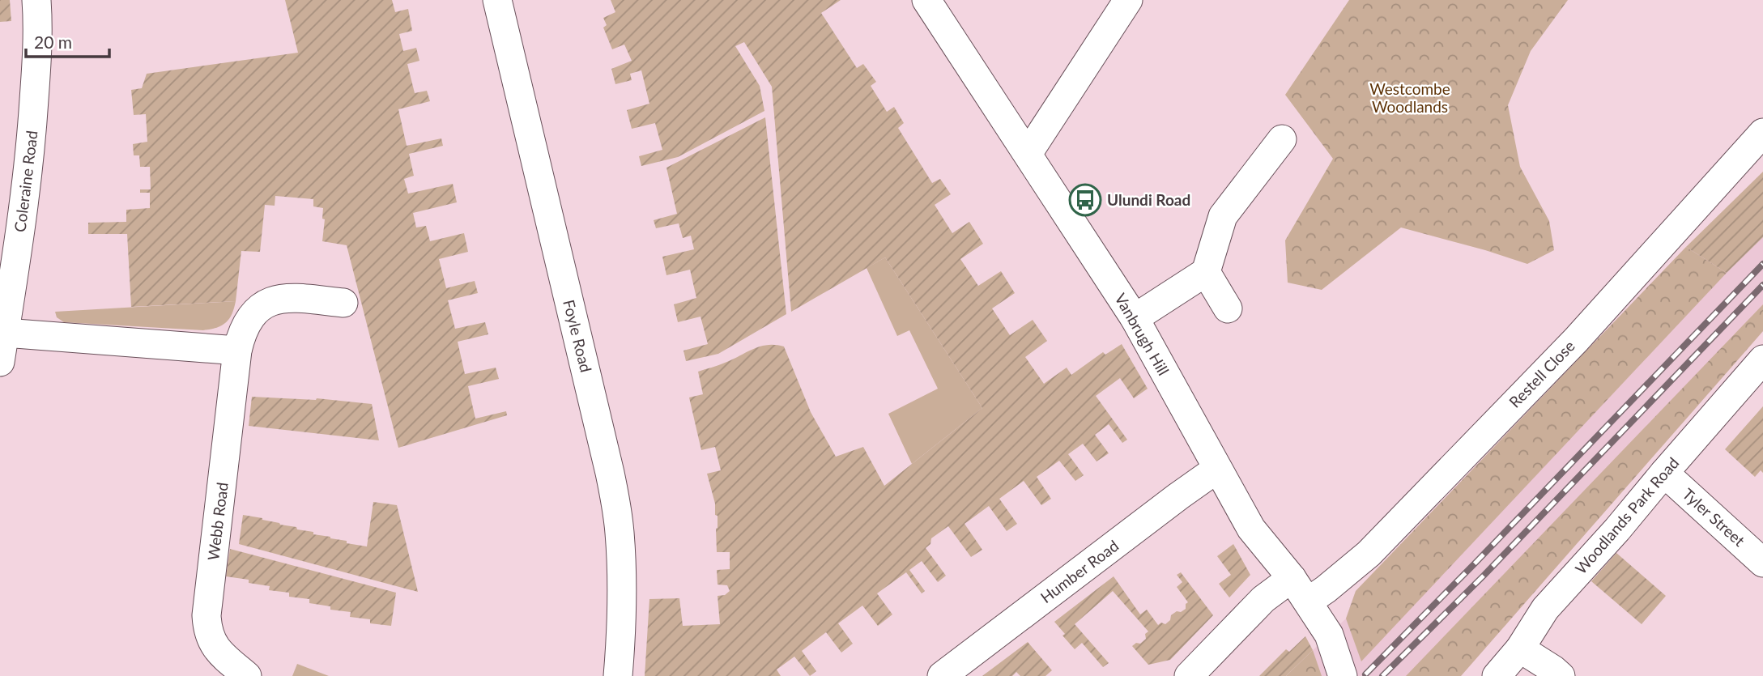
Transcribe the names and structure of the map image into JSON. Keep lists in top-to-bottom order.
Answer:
{
  "streets": {
    "street": [
      "Coleraine Road",
      "Vanbrugh Hill",
      "Foyle Road",
      "Restell Close",
      "Woodlands Park Road",
      "Tyler Street",
      "Webb Road",
      "Humber Road"
    ]
  },
  "crossings": [
    ["Vanbrugh Hill", "Restell Close"],
    ["Vanbrugh Hill", "Humber Road"],
    ["Woodlands Park Road", "Tyler Street"]
  ],
  "parks": ["Westcombe Woodlands"],
  "places": {
    "bus stop": ["Ulundi Road"]
  },
  "scale_bar": "20 m"
}
